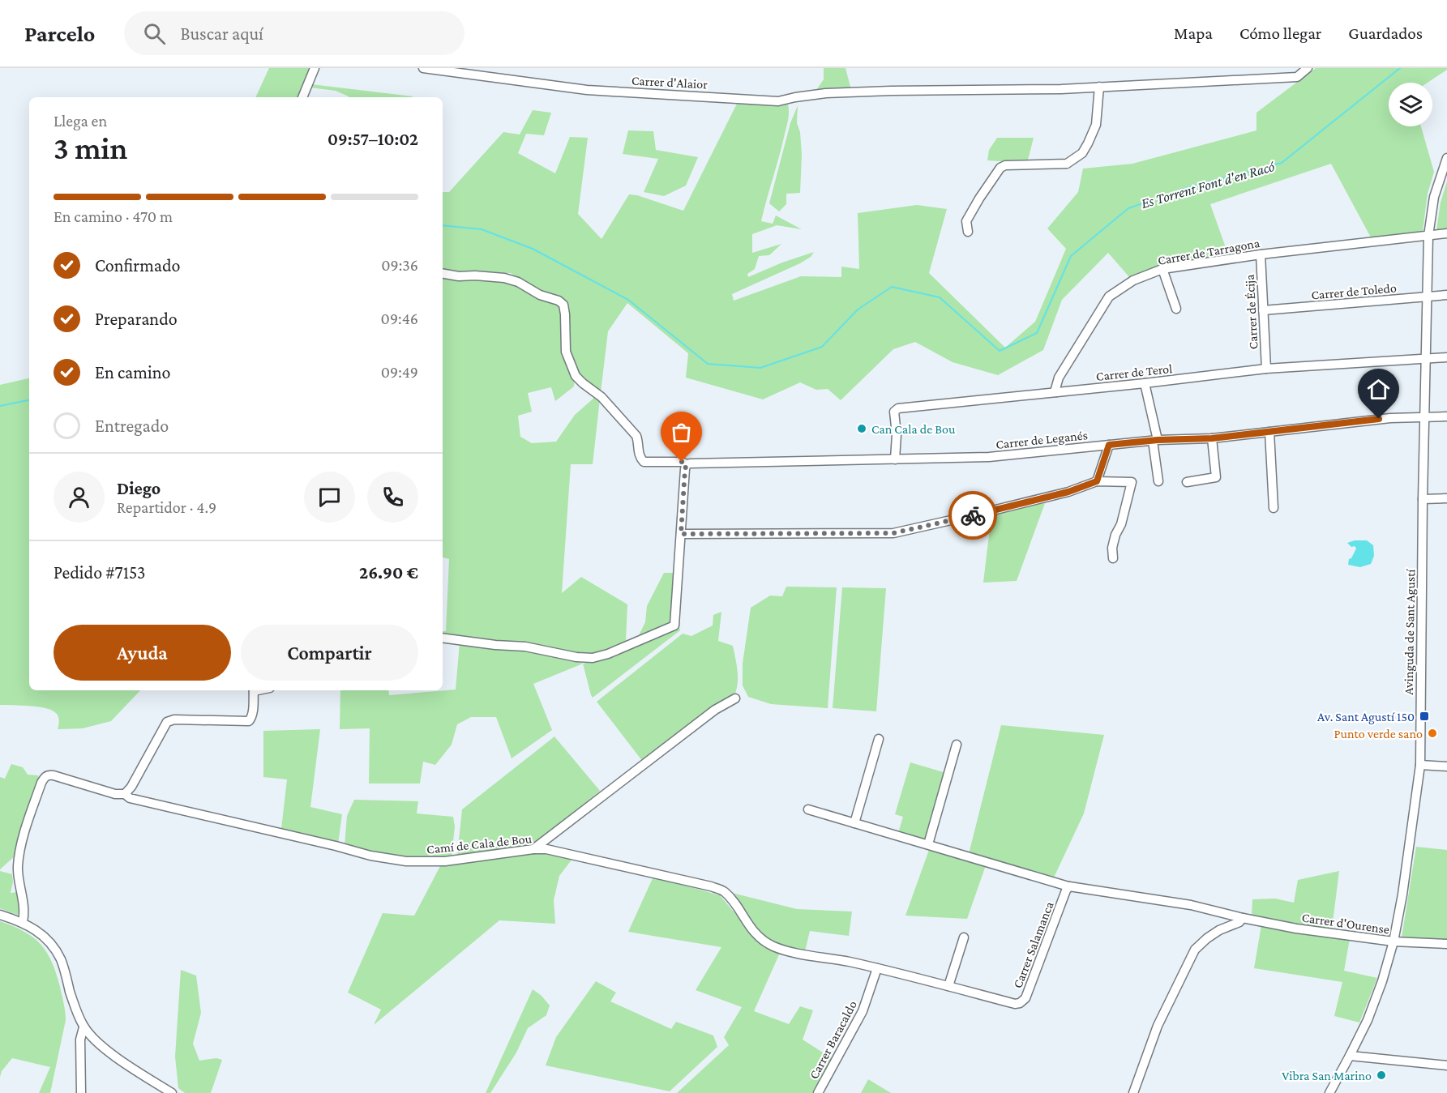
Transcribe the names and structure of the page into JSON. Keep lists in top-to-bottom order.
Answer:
{
  "streets": {
    "street": [
      "Carrer d'Alaior",
      "Carrer de Tarragona",
      "Carrer de Toledo",
      "Carrer de Écija",
      "Carrer de Terol",
      "Carrer de Leganés",
      "Avinguda de Sant Agustí",
      "Camí de Cala de Bou",
      "Carrer d'Ourense",
      "Carrer Salamanca",
      "Carrer Baracaldo"
    ]
  },
  "crossings": [
    ["Carrer de Tarragona", "Carrer de Écija"],
    ["Carrer de Tarragona", "Carrer de Terol"],
    ["Carrer de Tarragona", "Avinguda de Sant Agustí"],
    ["Carrer de Toledo", "Carrer de Écija"],
    ["Carrer de Toledo", "Avinguda de Sant Agustí"],
    ["Carrer de Écija", "Carrer de Terol"],
    ["Carrer de Terol", "Carrer de Leganés"],
    ["Carrer de Terol", "Avinguda de Sant Agustí"],
    ["Carrer de Leganés", "Avinguda de Sant Agustí"],
    ["Avinguda de Sant Agustí", "Carrer d'Ourense"],
    ["Camí de Cala de Bou", "Carrer Salamanca"],
    ["Carrer Salamanca", "Carrer Baracaldo"]
  ],
  "water": ["Es Torrent Font d'en Racó"],
  "places": {
    "other": ["Can Cala de Bou", "Punto verde sano", "Vibra San Marino"],
    "transit": ["Av. Sant Agustí 150"]
  },
  "page": {
    "header": "Parcelo",
    "search": "Buscar aquí",
    "nav": ["Mapa", "Cómo llegar", "Guardados"],
    "heading": ["3 min", "Llega en", "09:57–10:02"],
    "panel": [
      "Diego",
      "Repartidor · 4.9",
      "Pedido #7153",
      "26.90 €"
    ],
    "bar": "En camino · 470 m",
    "list": [
      ["Confirmado", "09:36"],
      ["Preparando", "09:46"],
      ["En camino", "09:49"],
      "Entregado"
    ],
    "buttons": ["Ayuda", "Compartir"]
  }
}
